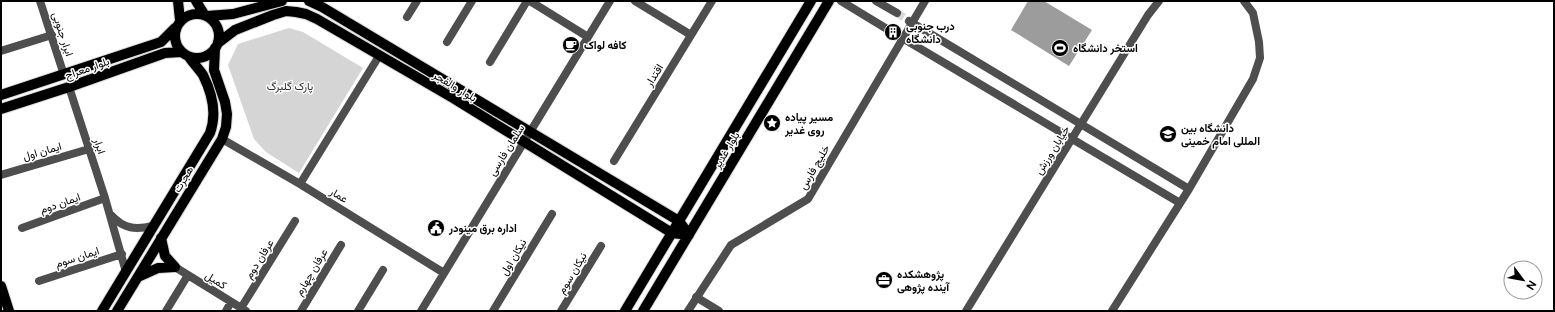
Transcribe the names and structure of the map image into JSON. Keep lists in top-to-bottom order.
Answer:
{
  "streets": {
    "main road": [
      "بلوار معراج",
      "بلوار والفجر",
      "بلوار غدیر",
      "هجرت"
    ],
    "street": [
      "ابرار جنوبی",
      "اقتدار",
      "ابرار",
      "سلمان فارسی",
      "خیابان ورزش",
      "ایمان اول",
      "خلیج فارس",
      "عمار",
      "ایمان دوم",
      "ایمان سوم",
      "نیکان اول",
      "عرفان دوم",
      "عرفان چهارم",
      "نیکان سوم",
      "کمیل"
    ]
  },
  "crossings": [
    ["ابرار جنوبی", "بلوار معراج"],
    ["بلوار معراج", "بلوار والفجر"],
    ["بلوار معراج", "ابرار"],
    ["بلوار معراج", "هجرت"],
    ["بلوار والفجر", "سلمان فارسی"],
    ["بلوار والفجر", "بلوار غدیر"],
    ["بلوار والفجر", "هجرت"],
    ["ابرار", "ایمان اول"],
    ["ابرار", "هجرت"],
    ["ابرار", "ایمان دوم"],
    ["ابرار", "ایمان سوم"],
    ["سلمان فارسی", "عمار"],
    ["هجرت", "عمار"],
    ["عرفان دوم", "کمیل"]
  ],
  "parks": ["پارک گلبرگ"],
  "places": {
    "building": ["درب جنوبی دانشگاه"],
    "cafe": ["کافه لواک"],
    "sports": ["استخر دانشگاه"],
    "place": ["مسیر پیاده روی غدیر"],
    "school or university": ["دانشگاه بین المللی امام خمینی"],
    "public building": ["اداره برق مینودر"],
    "office": ["پژوهشکده آینده پژوهی"]
  },
  "north": "bottom right"
}
